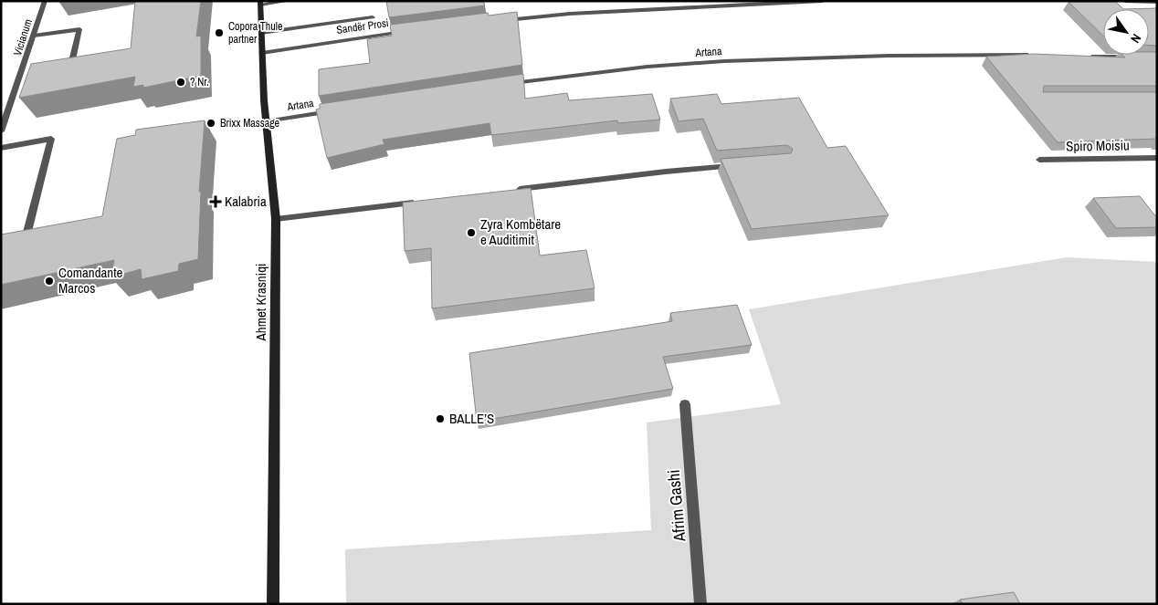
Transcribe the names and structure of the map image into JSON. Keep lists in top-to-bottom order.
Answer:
{
  "streets": {
    "main road": ["Ahmet Krasniqi"],
    "street": [
      "Sandër Prosi",
      "Vicianum",
      "Artana",
      "Spiro Moisiu",
      "Afrim Gashi"
    ]
  },
  "crossings": [
    ["Sandër Prosi", "Ahmet Krasniqi"],
    ["Artana", "Ahmet Krasniqi"]
  ],
  "places": {
    "other": [
      "Copora Thule partner",
      "? Nr.",
      "Brixx Massage",
      "Zyra Kombëtare e Auditimit",
      "Comandante Marcos",
      "BALLE’S"
    ],
    "health": ["Kalabria"]
  },
  "north": "bottom right"
}
